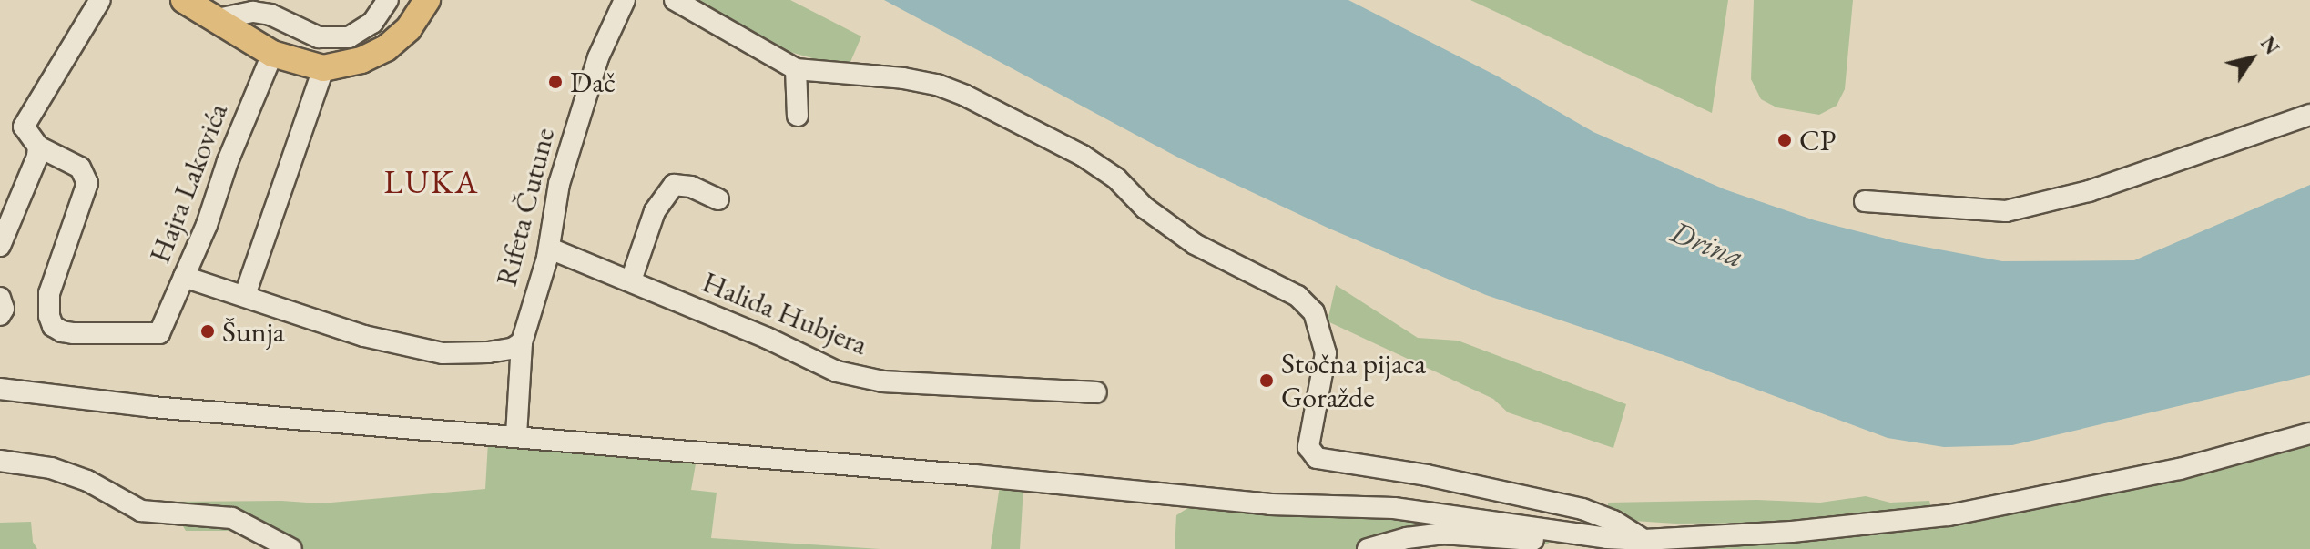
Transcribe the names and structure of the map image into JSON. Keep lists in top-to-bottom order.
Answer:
{
  "streets": {
    "street": ["Hajra Lakovića", "Rifeta Čutune", "Halida Hubjera"]
  },
  "crossings": [
    ["Rifeta Čutune", "Halida Hubjera"]
  ],
  "districts": ["LUKA"],
  "water": ["Drina"],
  "places": [
    "Dač",
    "CP",
    "Šunja",
    "Stočna pijaca Goražde"
  ],
  "north": "top right"
}
